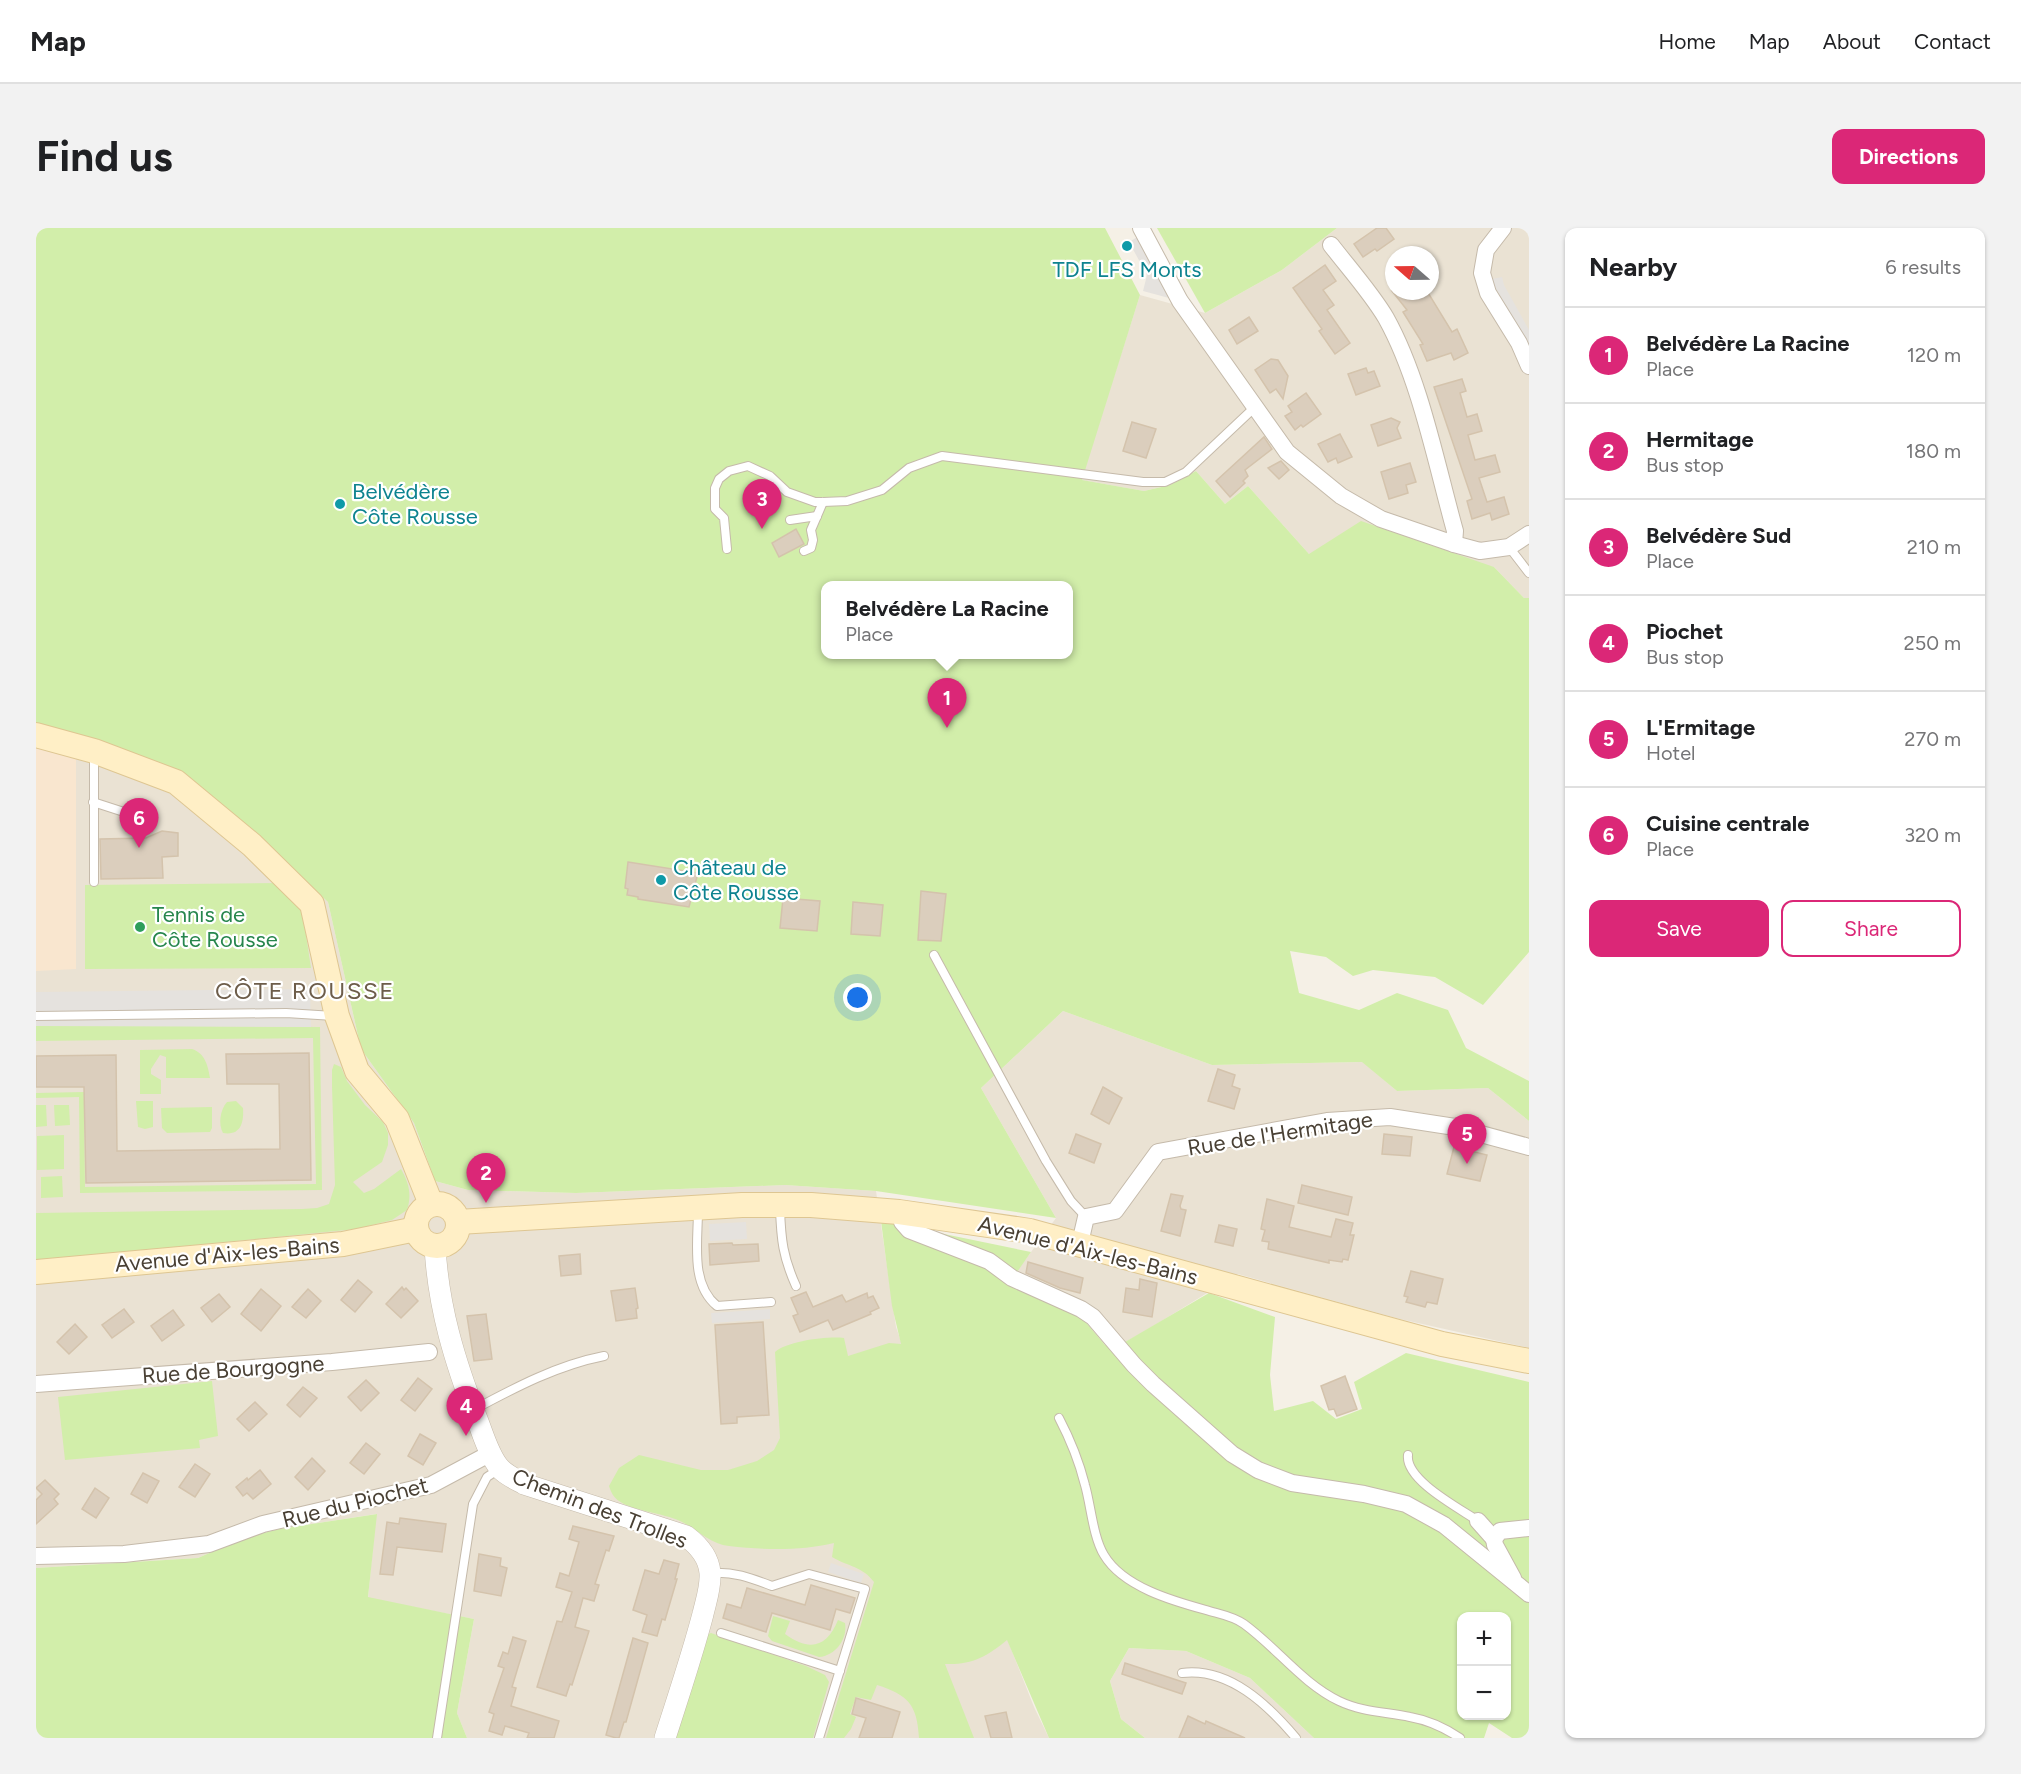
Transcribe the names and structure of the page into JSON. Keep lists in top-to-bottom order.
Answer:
{
  "streets": {
    "main road": ["Avenue d'Aix-les-Bains"],
    "street": [
      "Rue de l'Hermitage",
      "Rue de Bourgogne",
      "Rue du Piochet",
      "Chemin des Trolles"
    ]
  },
  "crossings": [
    ["Rue du Piochet", "Chemin des Trolles"]
  ],
  "districts": ["CÔTE ROUSSE"],
  "places": [
    "TDF LFS Monts",
    "Belvédère Côte Rousse",
    "Château de Côte Rousse",
    "Tennis de Côte Rousse"
  ],
  "north": "left",
  "page": {
    "header": "Map",
    "nav": [
      "Home",
      "Map",
      "About",
      "Contact"
    ],
    "buttons": [
      "Directions",
      ["Save", "Share"]
    ],
    "title": "Find us",
    "heading": ["Nearby", "6 results"],
    "list": [
      {
        "mark": "1",
        "name": "Belvédère La Racine",
        "note": "Place",
        "value": "120 m"
      },
      {
        "mark": "2",
        "name": "Hermitage",
        "note": "Bus stop",
        "value": "180 m"
      },
      {
        "mark": "3",
        "name": "Belvédère Sud",
        "note": "Place",
        "value": "210 m"
      },
      {
        "mark": "4",
        "name": "Piochet",
        "note": "Bus stop",
        "value": "250 m"
      },
      {
        "mark": "5",
        "name": "L'Ermitage",
        "note": "Hotel",
        "value": "270 m"
      },
      {
        "mark": "6",
        "name": "Cuisine centrale",
        "note": "Place",
        "value": "320 m"
      }
    ],
    "pins": [
      "3",
      "1",
      "6",
      "5",
      "2",
      "4"
    ],
    "popup": ["Belvédère La Racine", "Place"],
    "map_buttons": ["+", "−"]
  }
}
